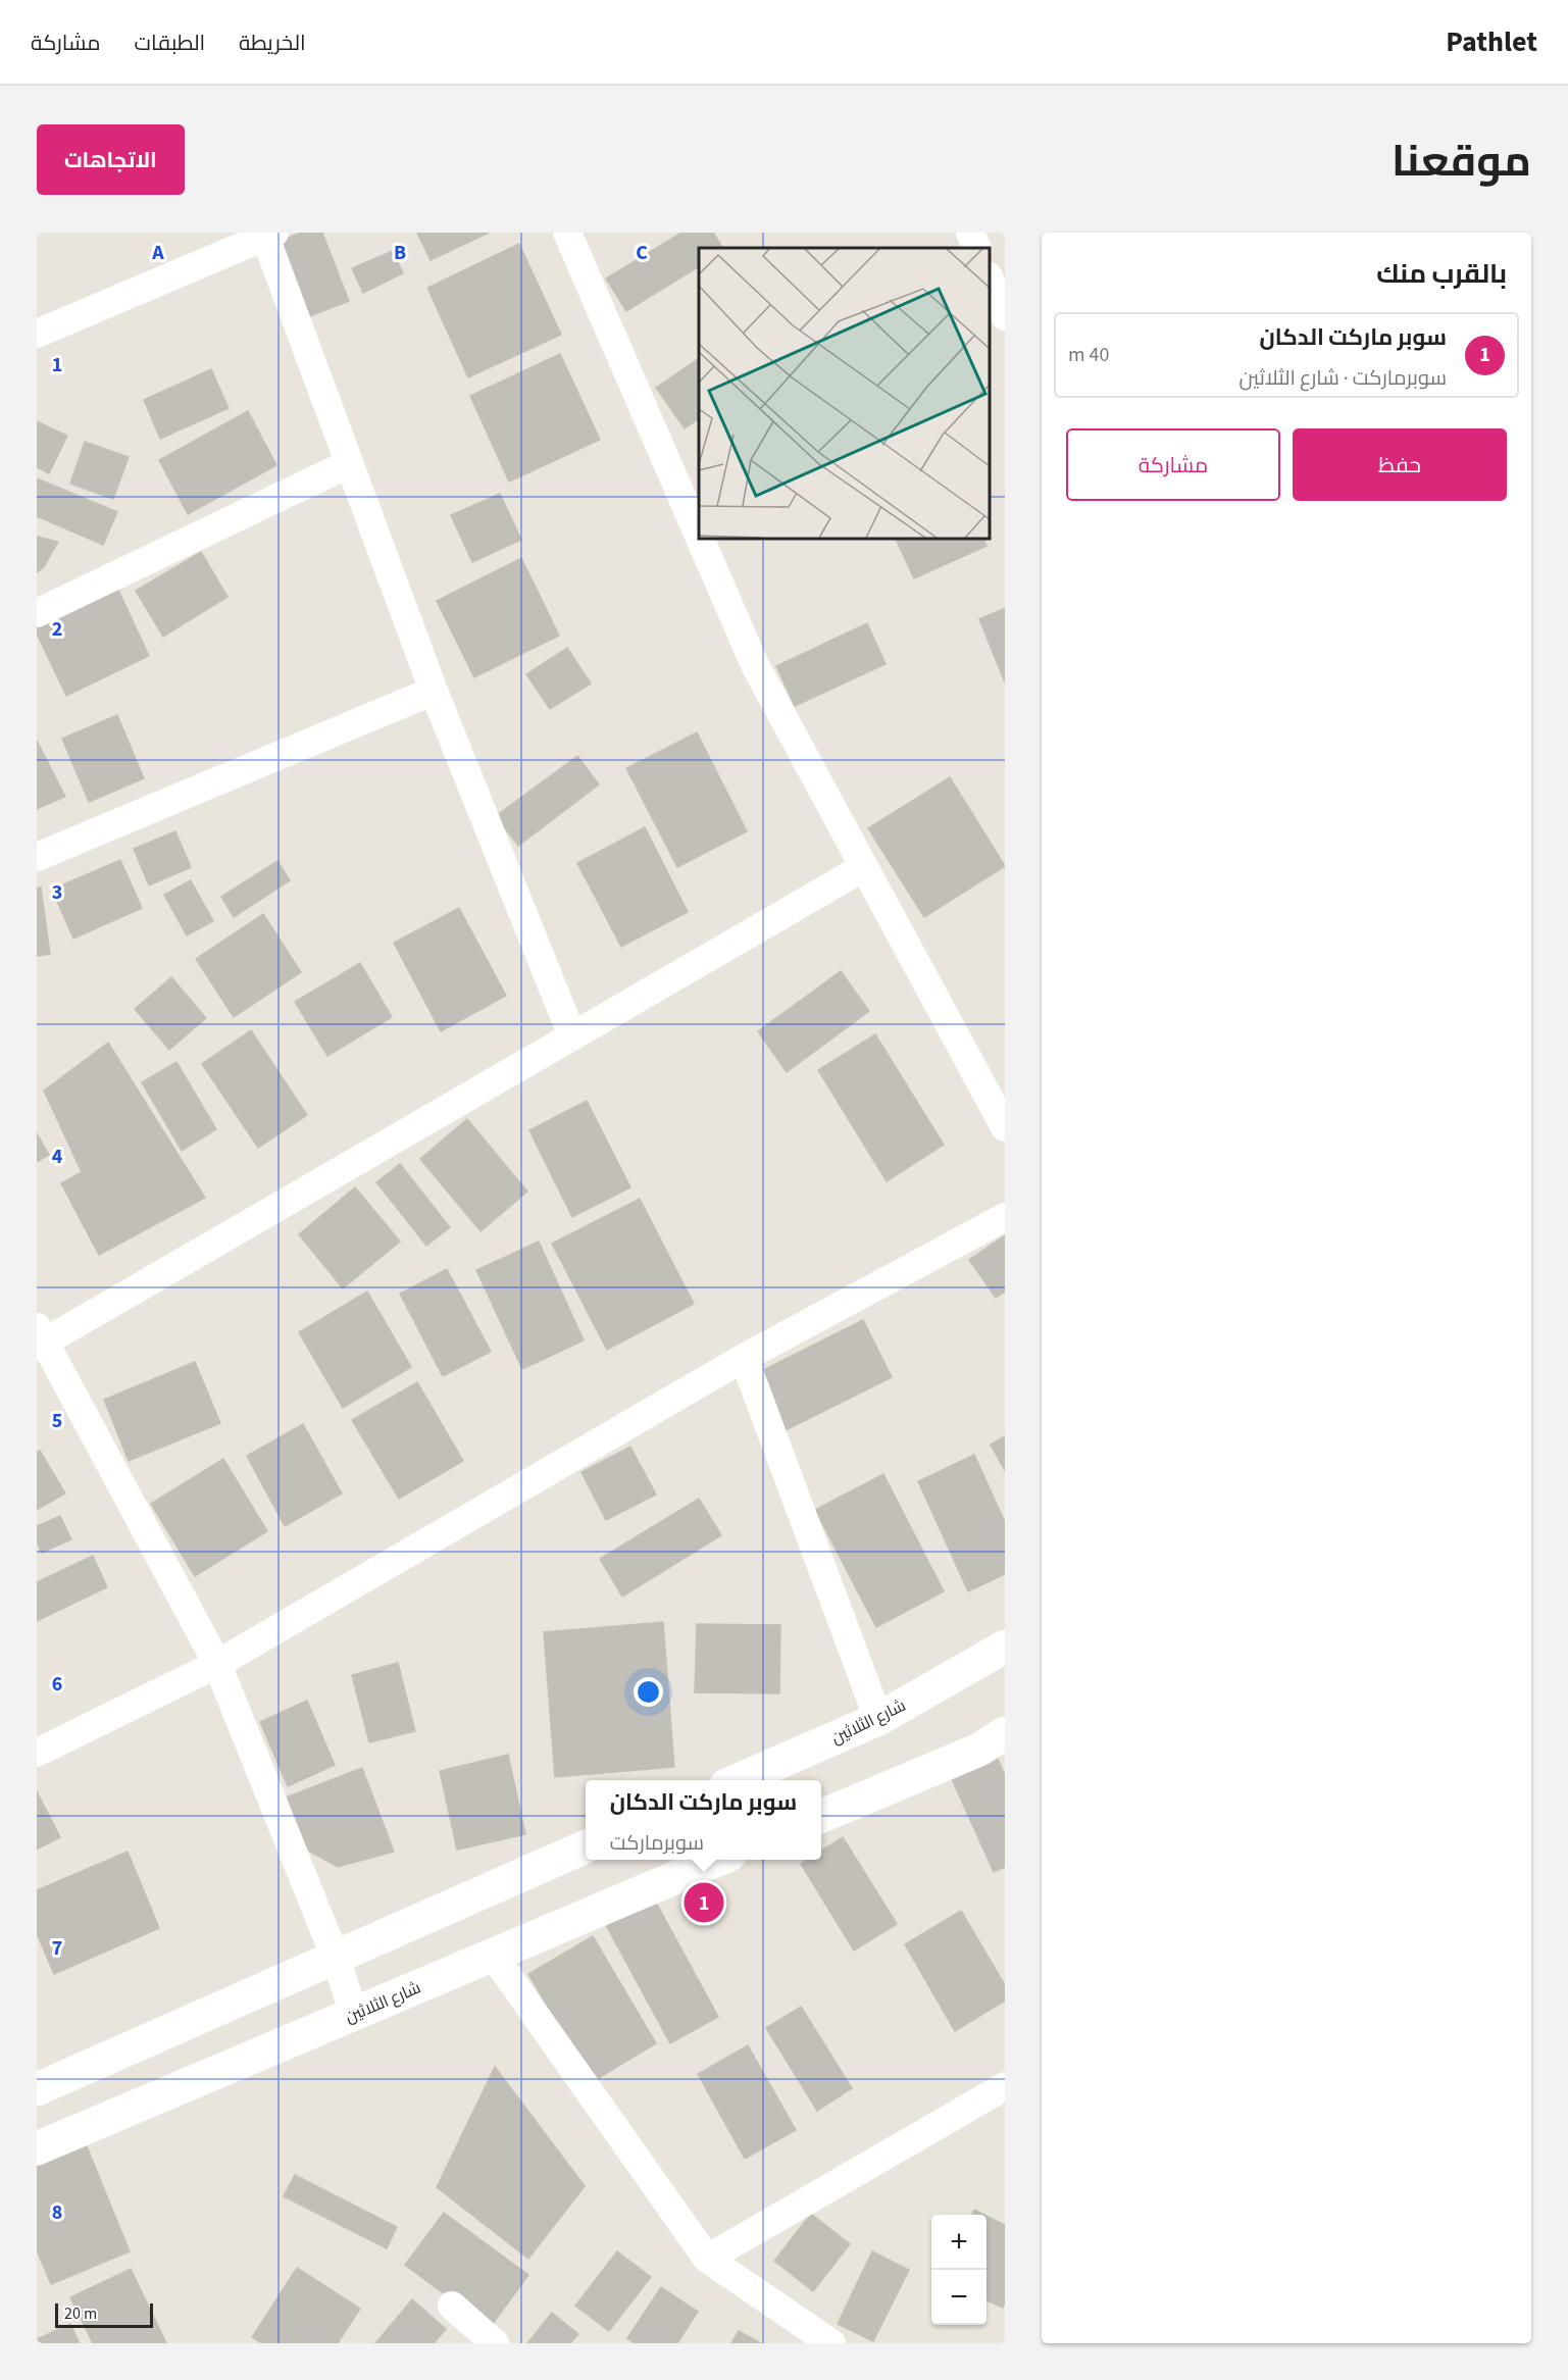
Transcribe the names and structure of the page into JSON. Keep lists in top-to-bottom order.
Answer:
{
  "streets": {
    "street": ["شارع الثلاثين"]
  },
  "scale_bar": "20 m",
  "page": {
    "header": "Pathlet",
    "nav": ["الخريطة", "الطبقات", "مشاركة"],
    "title": "موقعنا",
    "buttons": [
      "الاتجاهات",
      ["حفظ", "مشاركة"]
    ],
    "heading": "بالقرب منك",
    "list": [
      {
        "mark": "1",
        "name": "سوبر ماركت الدكان",
        "note": "سوبرماركت · شارع الثلاثين",
        "value": "40 m"
      }
    ],
    "popup": ["سوبر ماركت الدكان", "سوبرماركت"],
    "pins": "1",
    "map_buttons": ["+", "−"],
    "scale": "20 m"
  },
  "grid": {
    "columns": ["A", "B", "C"],
    "rows": [
      "1",
      "2",
      "3",
      "4",
      "5",
      "6",
      "7",
      "8"
    ]
  }
}
